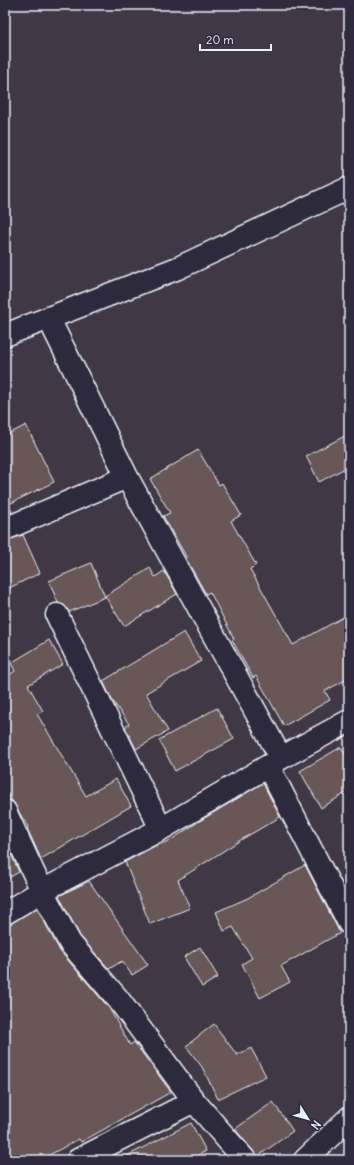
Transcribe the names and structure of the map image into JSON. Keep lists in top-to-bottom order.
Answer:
{
  "scale_bar": "20 m",
  "north": "bottom right"
}
